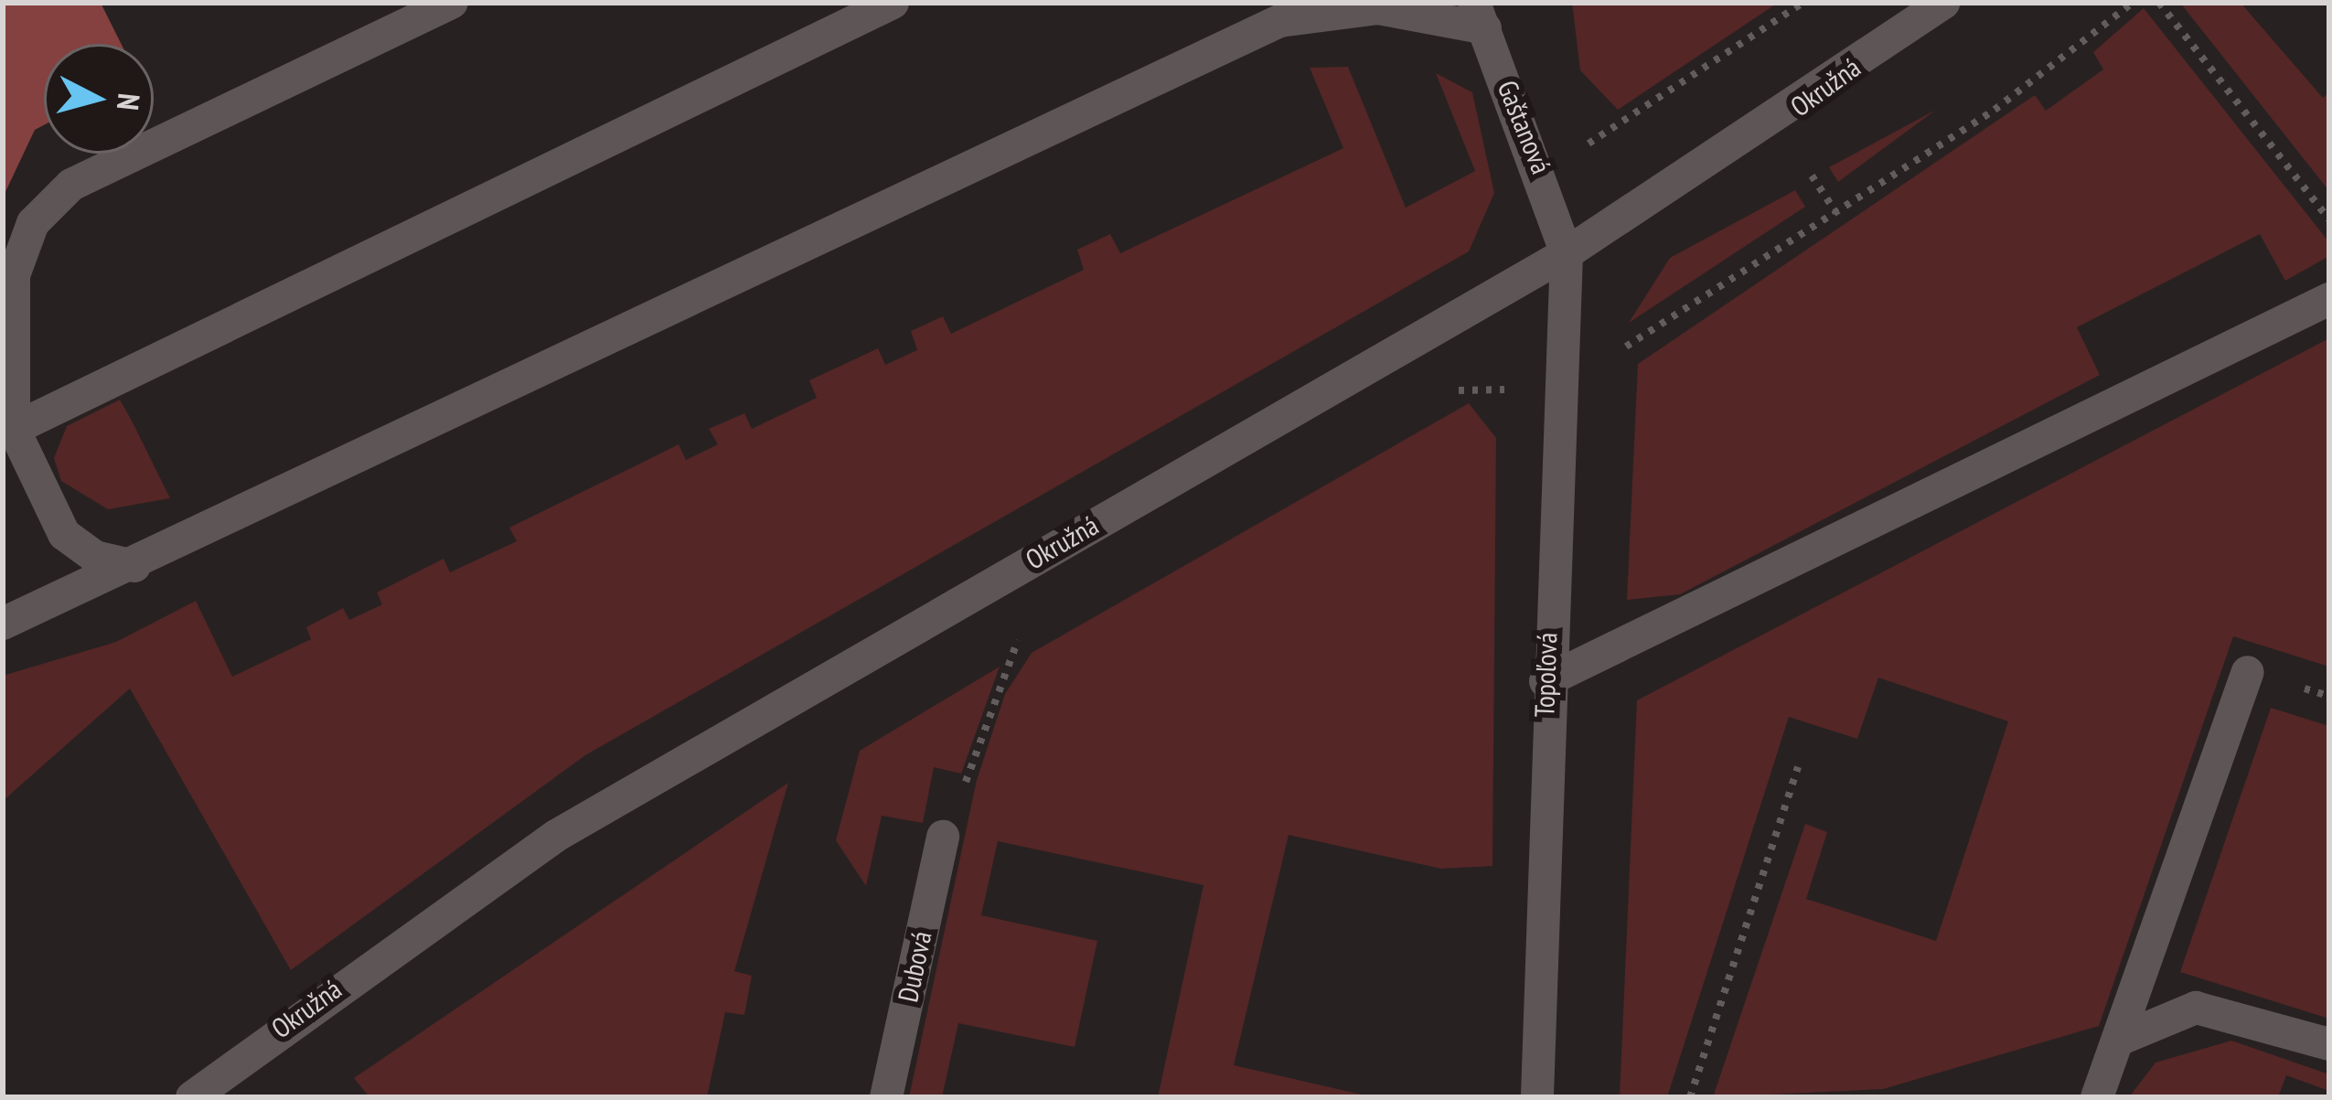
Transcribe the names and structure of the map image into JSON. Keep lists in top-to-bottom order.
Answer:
{
  "streets": {
    "street": [
      "Okružná",
      "Gaštanová",
      "Topoľová",
      "Dubová"
    ]
  },
  "crossings": [
    ["Okružná", "Gaštanová"],
    ["Okružná", "Topoľová"],
    ["Gaštanová", "Topoľová"]
  ],
  "north": "right"
}
